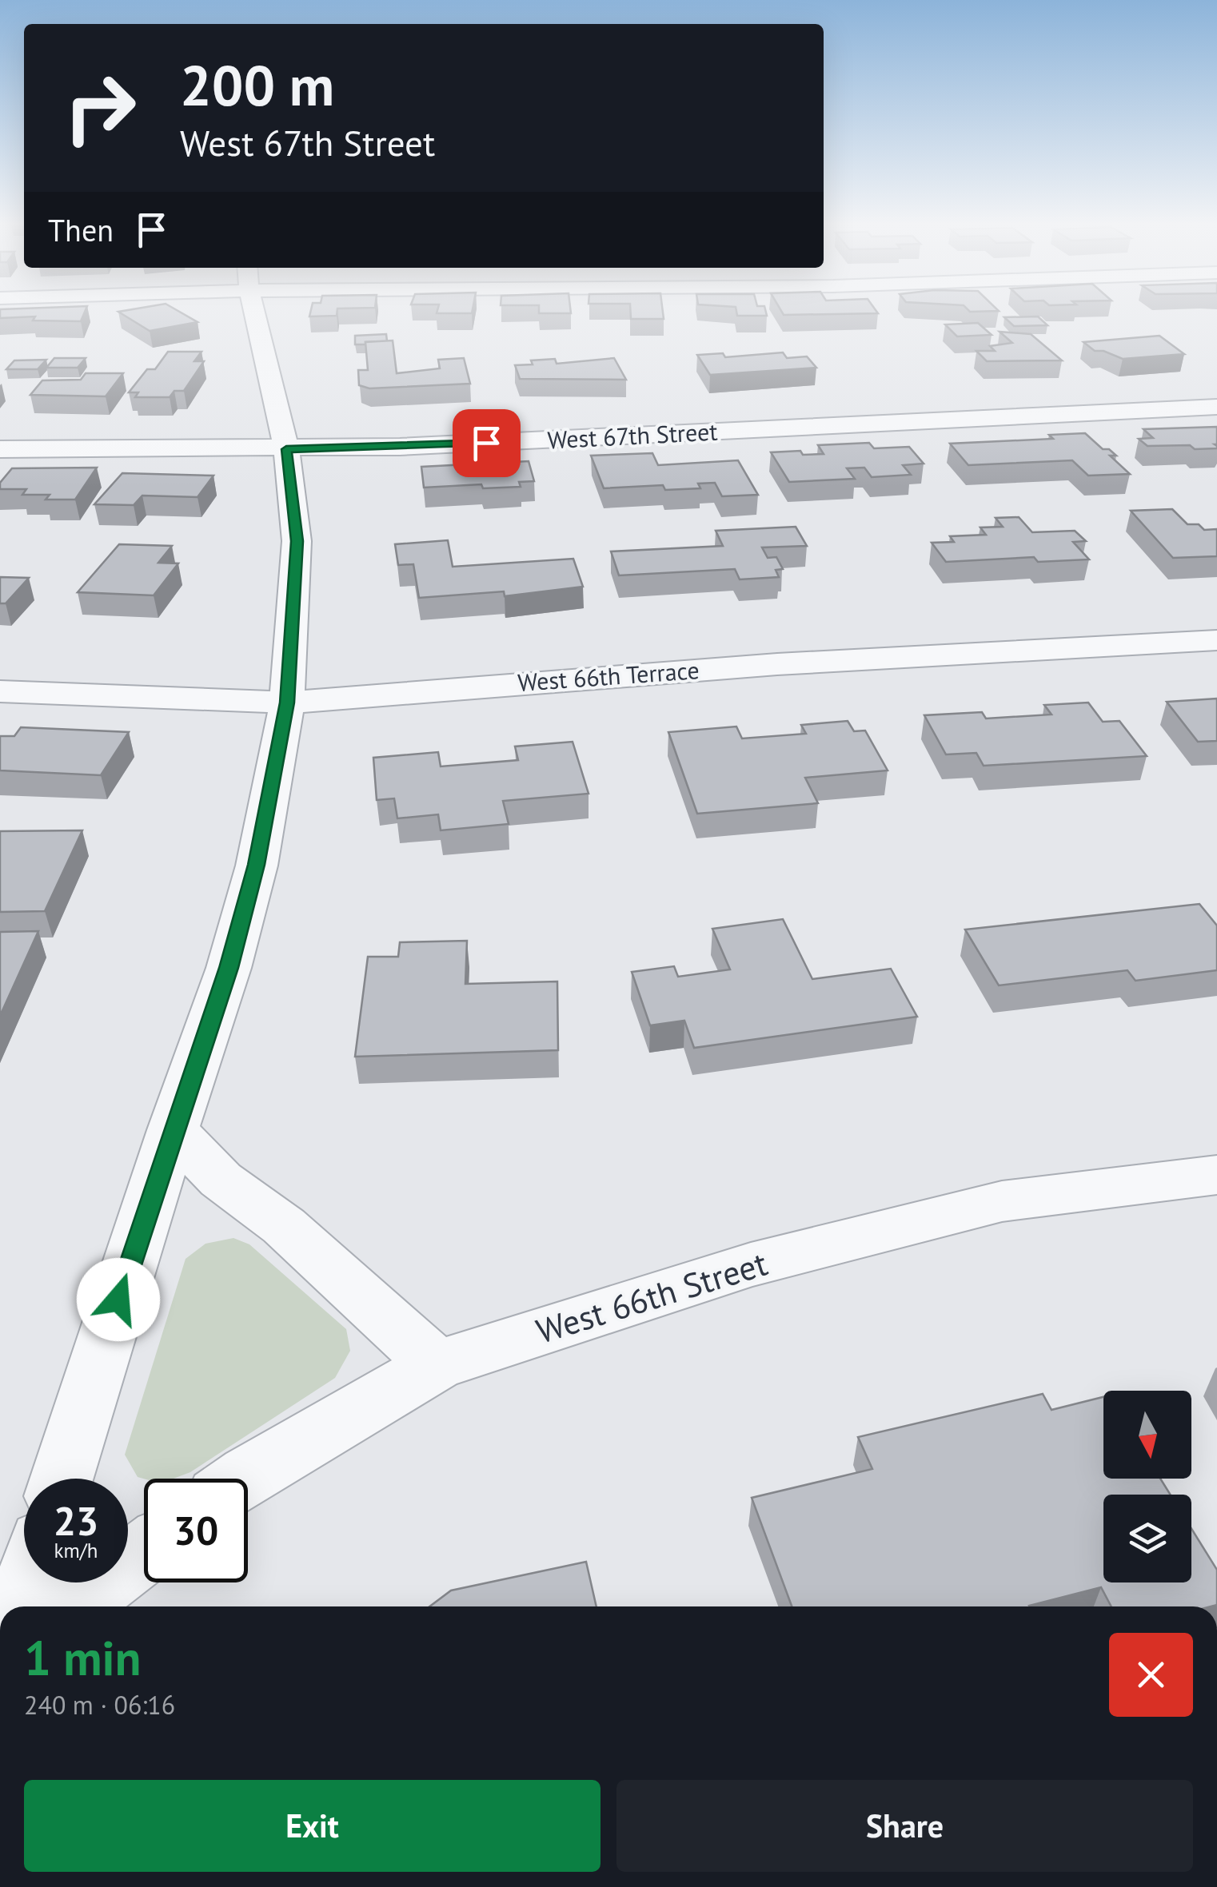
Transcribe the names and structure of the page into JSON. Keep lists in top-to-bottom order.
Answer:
{
  "streets": {
    "street": ["West 67th Street", "West 66th Terrace", "West 66th Street"]
  },
  "north": "bottom",
  "page": {
    "turn": ["200 m", "West 67th Street"],
    "then": "Then",
    "speed": "23 km/h",
    "limit": "30",
    "heading": ["1 min", "240 m · 06:16"],
    "buttons": ["Exit", "Share"]
  }
}
